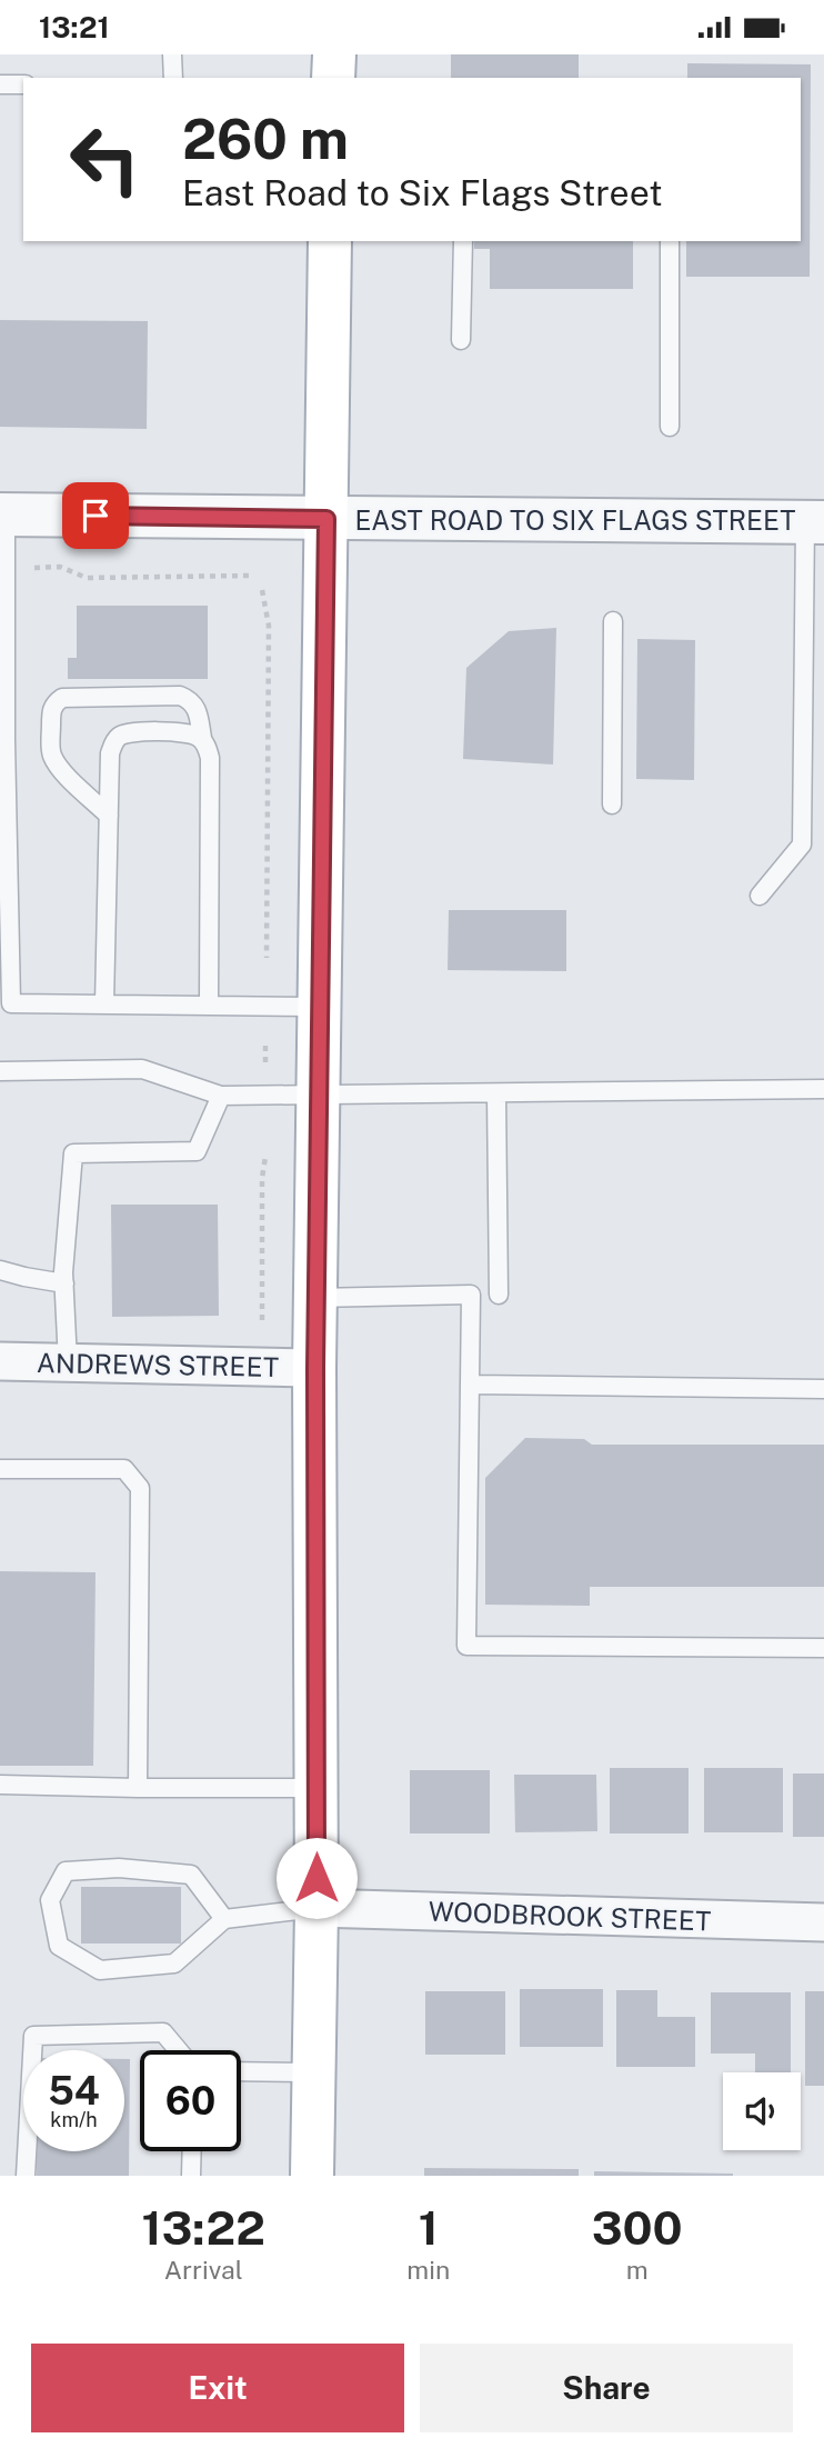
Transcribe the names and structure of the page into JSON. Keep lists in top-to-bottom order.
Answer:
{
  "streets": {
    "street": ["EAST ROAD TO SIX FLAGS STREET", "ANDREWS STREET", "WOODBROOK STREET"]
  },
  "page": {
    "status": "13:21",
    "turn": ["260 m", "East Road to Six Flags Street"],
    "speed": "54 km/h",
    "limit": "60",
    "eta": [
      "13:22",
      "Arrival",
      "1",
      "min",
      "300",
      "m"
    ],
    "buttons": ["Exit", "Share"]
  }
}
